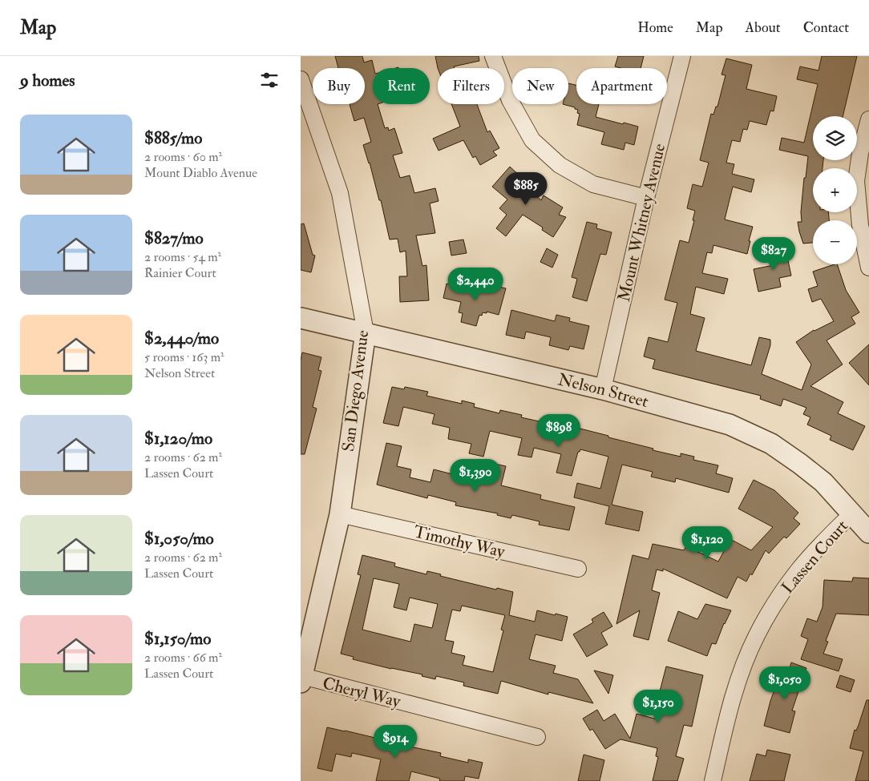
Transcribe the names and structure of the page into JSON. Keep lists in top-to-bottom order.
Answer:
{
  "streets": {
    "street": [
      "Mount Whitney Avenue",
      "Nelson Street",
      "San Diego Avenue",
      "Timothy Way",
      "Lassen Court",
      "Cheryl Way"
    ]
  },
  "crossings": [
    ["Mount Whitney Avenue", "Nelson Street"],
    ["Nelson Street", "San Diego Avenue"],
    ["Nelson Street", "Lassen Court"],
    ["San Diego Avenue", "Timothy Way"],
    ["San Diego Avenue", "Cheryl Way"]
  ],
  "page": {
    "header": "Map",
    "nav": [
      "Home",
      "Map",
      "About",
      "Contact"
    ],
    "heading": "9 homes",
    "chip": [
      "Buy",
      "Rent",
      "Filters",
      "New",
      "Apartment"
    ],
    "list": [
      {
        "name": "$885/mo",
        "note": "2 rooms · 60 m² · Mount Diablo Avenue"
      },
      {
        "name": "$827/mo",
        "note": "2 rooms · 54 m² · Rainier Court"
      },
      {
        "name": "$2,440/mo",
        "note": "5 rooms · 163 m² · Nelson Street"
      },
      {
        "name": "$1,120/mo",
        "note": "2 rooms · 62 m² · Lassen Court"
      },
      {
        "name": "$1,050/mo",
        "note": "2 rooms · 62 m² · Lassen Court"
      },
      {
        "name": "$1,150/mo",
        "note": "2 rooms · 66 m² · Lassen Court"
      }
    ],
    "map_buttons": ["+", "−"],
    "price": [
      "$885",
      "$827",
      "$2,440",
      "$898",
      "$1,390",
      "$1,120",
      "$1,050",
      "$1,150",
      "$914"
    ]
  }
}
